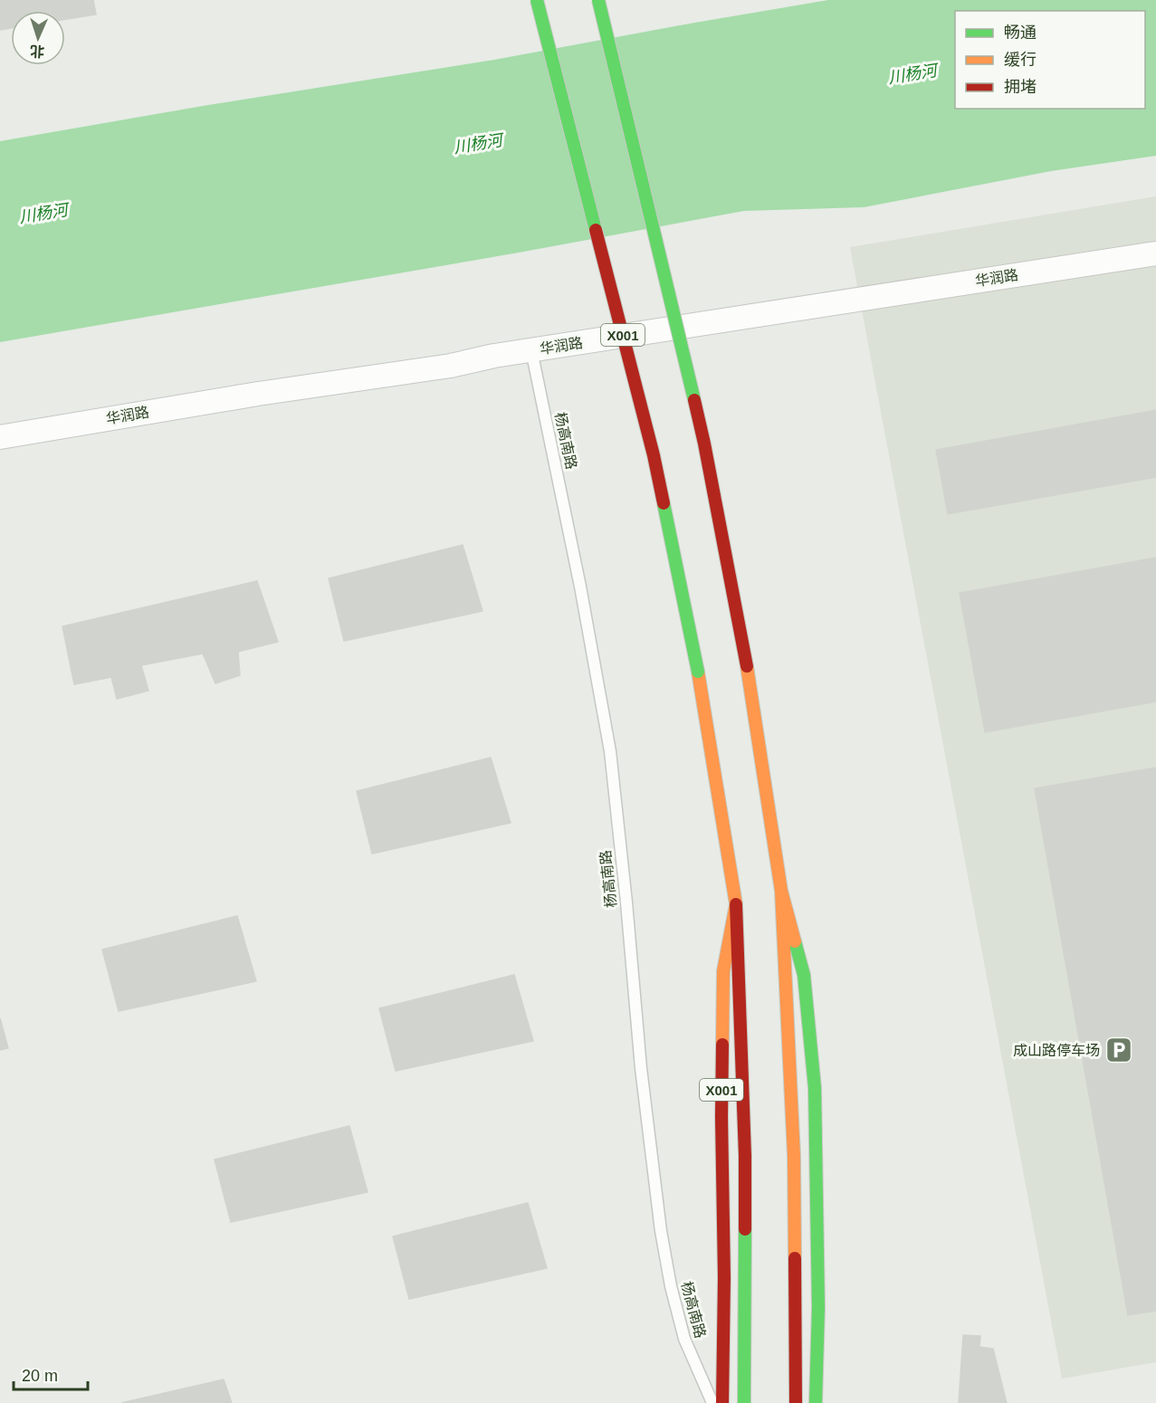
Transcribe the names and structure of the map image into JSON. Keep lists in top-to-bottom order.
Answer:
{
  "streets": {
    "main road": ["X001", "杨高南路"],
    "street": ["华润路"]
  },
  "crossings": [
    ["华润路", "杨高南路"]
  ],
  "water": ["川杨河"],
  "places": {
    "parking": ["成山路停车场"]
  },
  "legend": ["畅通", "缓行", "拥堵"],
  "scale_bar": "20 m",
  "north": "bottom"
}
